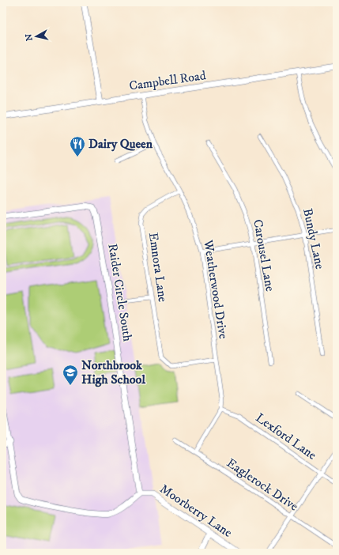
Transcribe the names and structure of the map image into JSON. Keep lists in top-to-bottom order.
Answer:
{
  "streets": {
    "street": [
      "Campbell Road",
      "Bundy Lane",
      "Carousel Lane",
      "Emnora Lane",
      "Weatherwood Drive",
      "Raider Circle South",
      "Lexford Lane",
      "Eaglerock Drive",
      "Moorberry Lane"
    ]
  },
  "crossings": [
    ["Campbell Road", "Weatherwood Drive"],
    ["Emnora Lane", "Weatherwood Drive"],
    ["Weatherwood Drive", "Lexford Lane"],
    ["Weatherwood Drive", "Eaglerock Drive"],
    ["Raider Circle South", "Moorberry Lane"]
  ],
  "places": {
    "restaurant": ["Dairy Queen"],
    "school or university": ["Northbrook High School"]
  },
  "north": "left"
}
